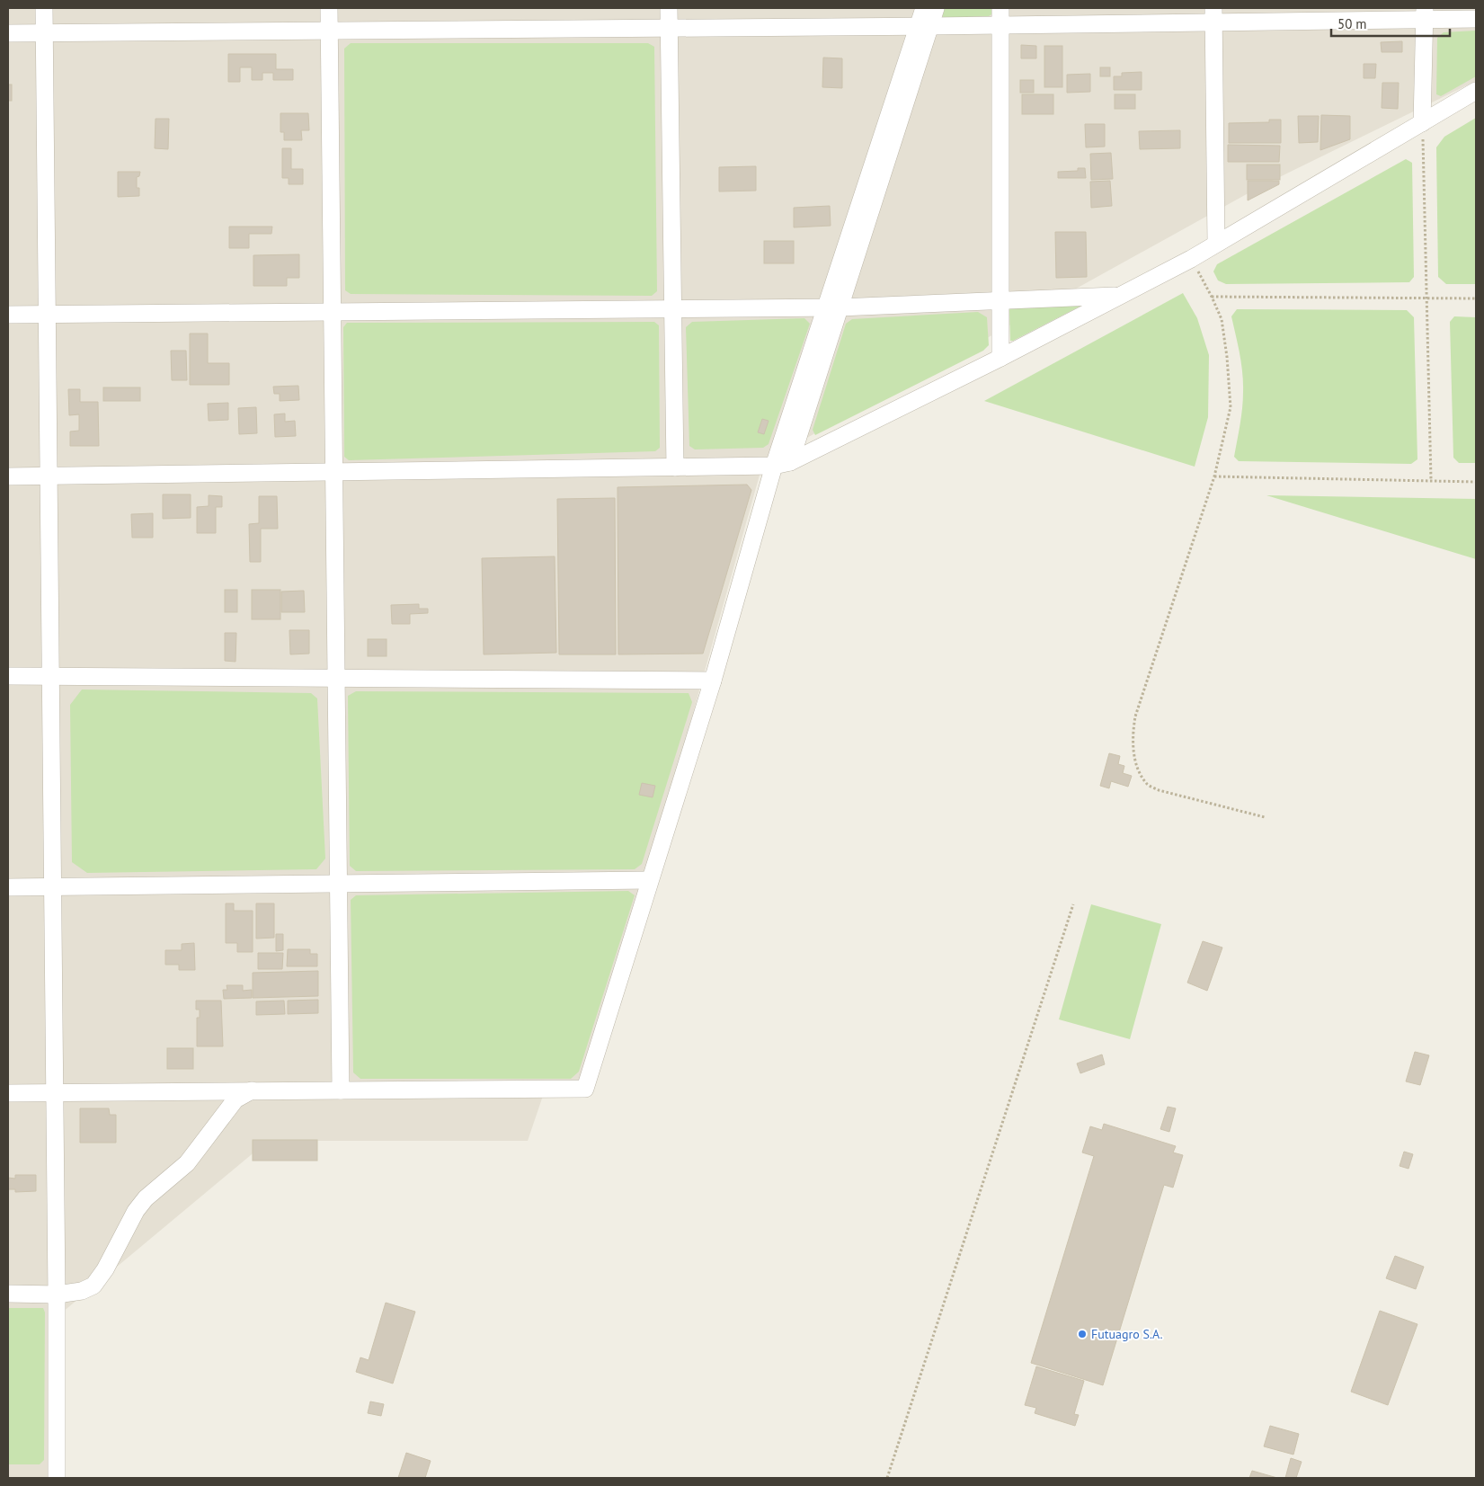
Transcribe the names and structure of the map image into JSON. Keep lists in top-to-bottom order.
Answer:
{
  "places": ["Futuagro S.A."],
  "scale_bar": "50 m"
}
